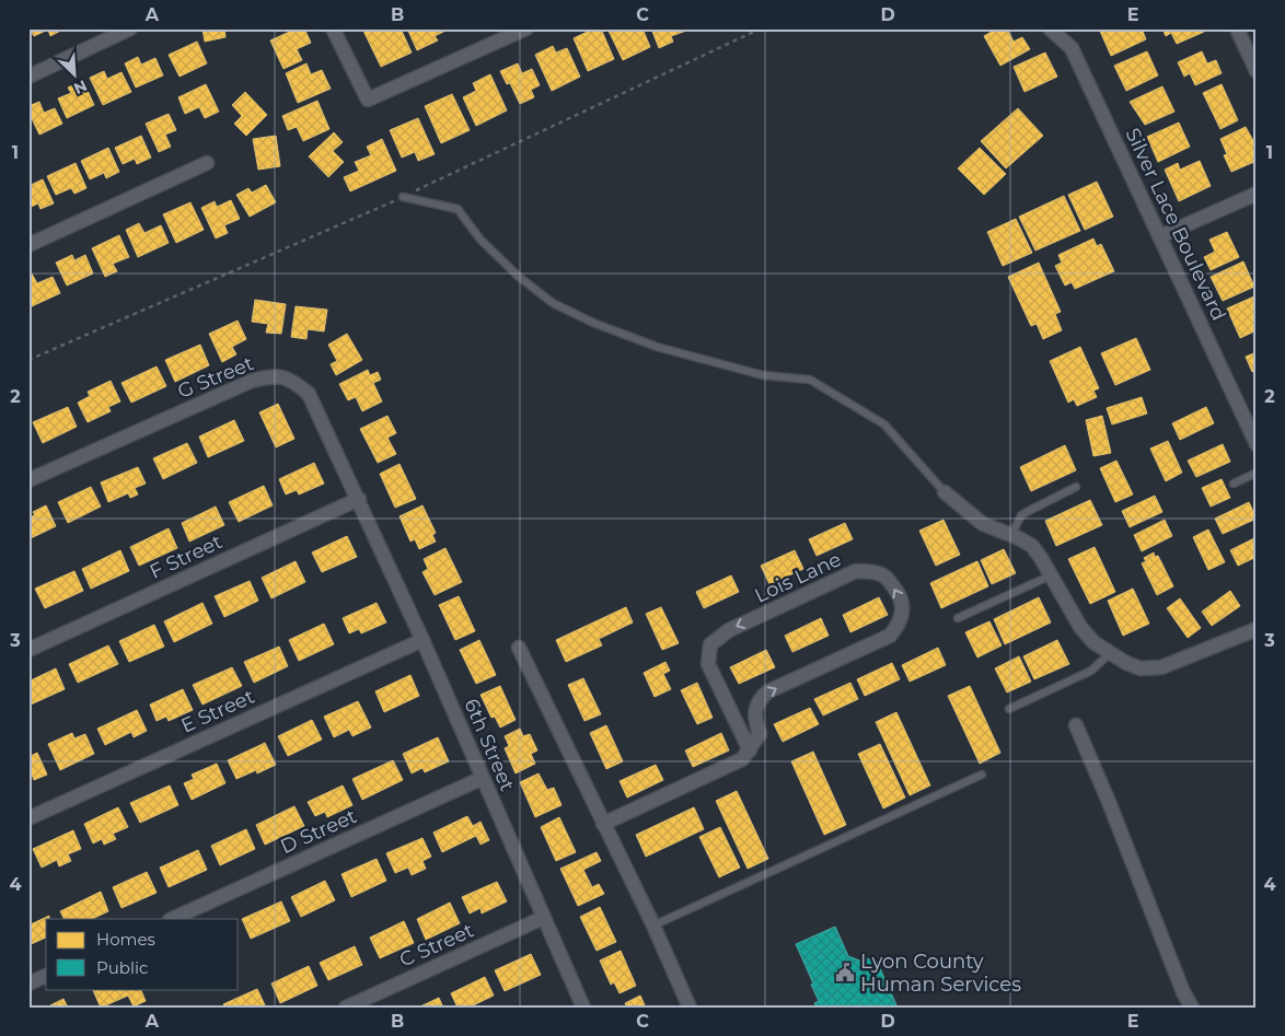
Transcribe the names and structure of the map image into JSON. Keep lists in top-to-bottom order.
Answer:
{
  "streets": {
    "street": [
      "Silver Lace Boulevard",
      "G Street",
      "F Street",
      "Lois Lane",
      "E Street",
      "6th Street",
      "D Street",
      "C Street"
    ]
  },
  "crossings": [
    ["G Street", "F Street"],
    ["G Street", "6th Street"],
    ["F Street", "6th Street"],
    ["E Street", "6th Street"],
    ["6th Street", "D Street"],
    ["6th Street", "C Street"]
  ],
  "places": {
    "public building": ["Lyon County Human Services"]
  },
  "legend": ["Homes", "Public"],
  "north": "bottom right",
  "grid": {
    "columns": [
      "A",
      "B",
      "C",
      "D",
      "E"
    ],
    "rows": [
      "1",
      "2",
      "3",
      "4"
    ]
  }
}
